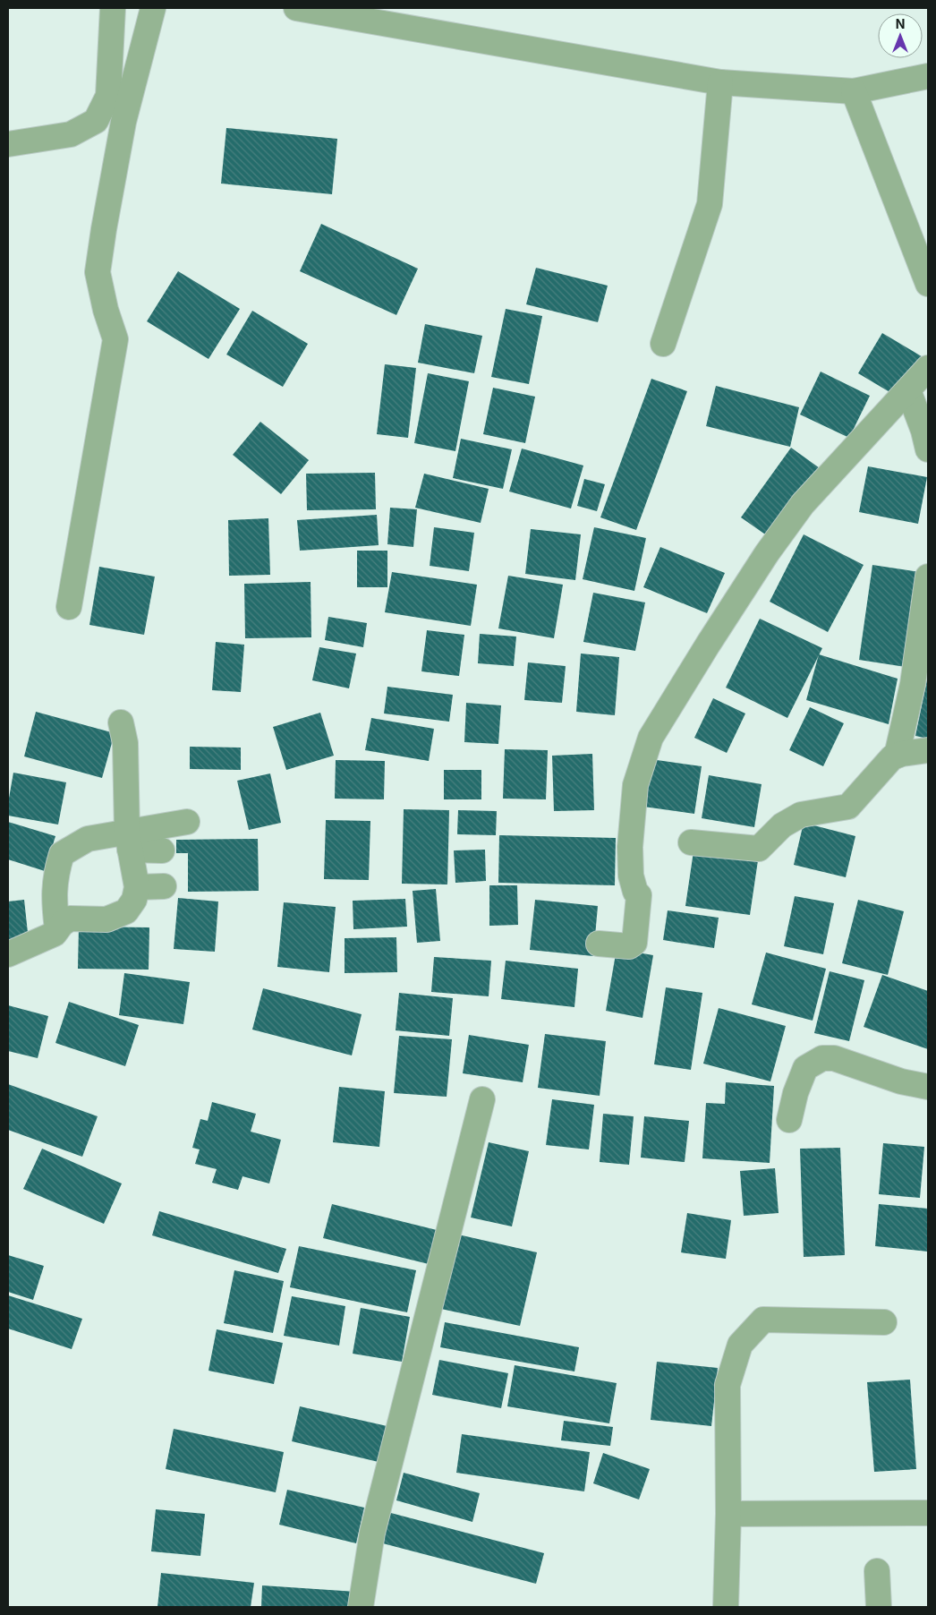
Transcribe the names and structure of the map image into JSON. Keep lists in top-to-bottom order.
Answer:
{
  "north": "top"
}
